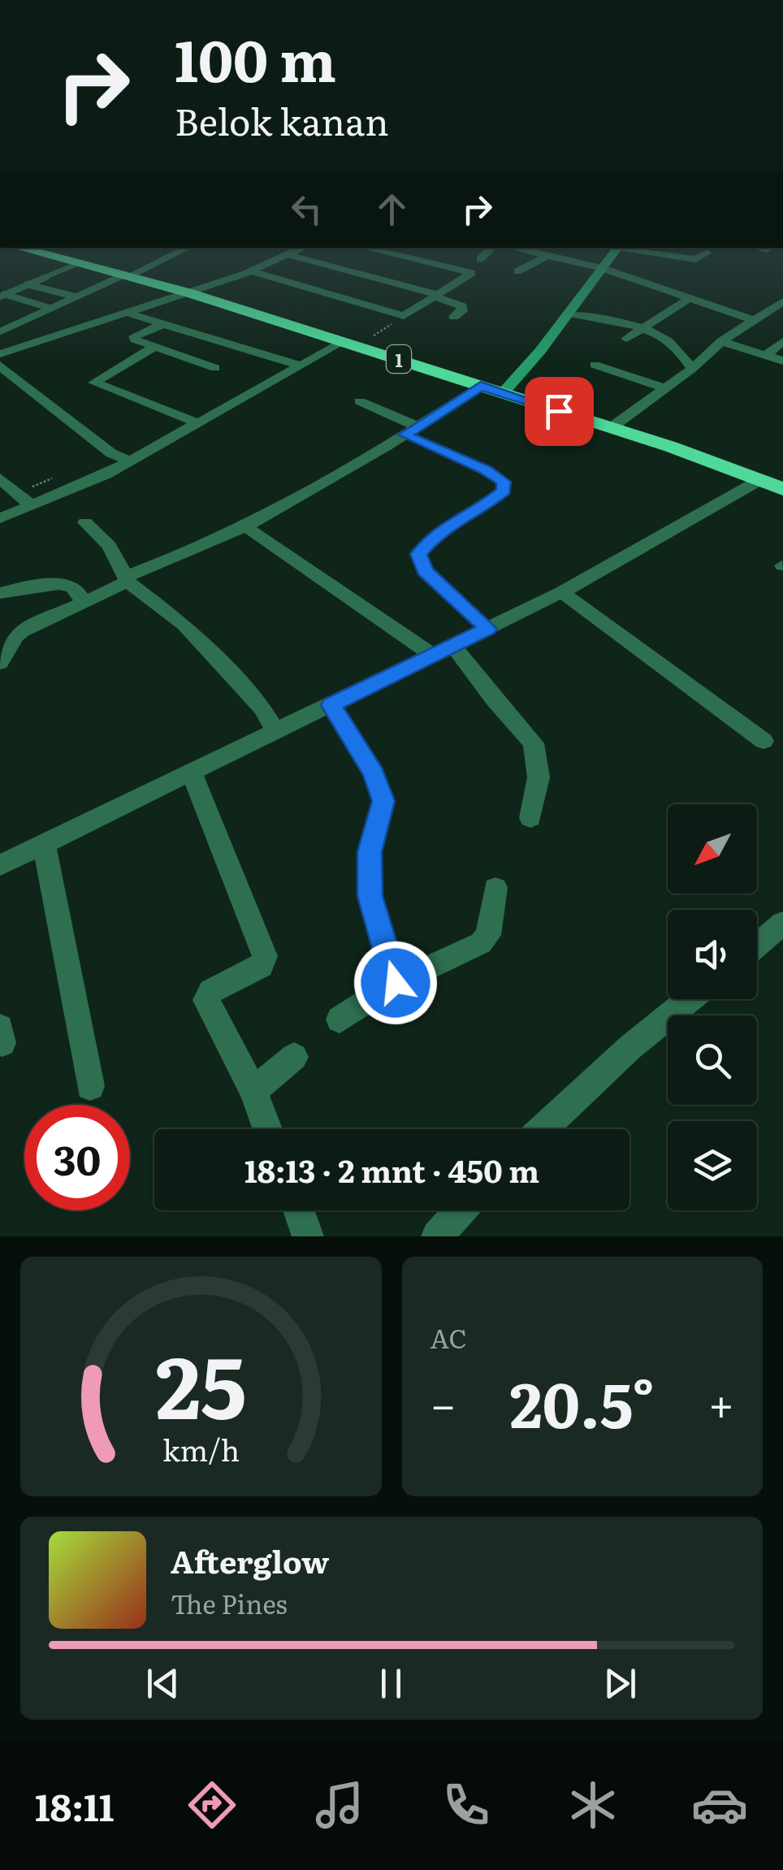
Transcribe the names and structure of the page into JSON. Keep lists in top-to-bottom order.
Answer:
{
  "streets": {
    "highway": ["1"]
  },
  "north": "bottom left",
  "page": {
    "turn": ["100 m", "Belok kanan"],
    "limit": "30",
    "trip": "18:13 · 2 mnt · 450 m",
    "tile": "AC",
    "heat": ["−", "20.5°", "+"],
    "song": ["Afterglow", "The Pines"],
    "tabs": "18:11",
    "gauge": ["25", "km/h"]
  }
}
